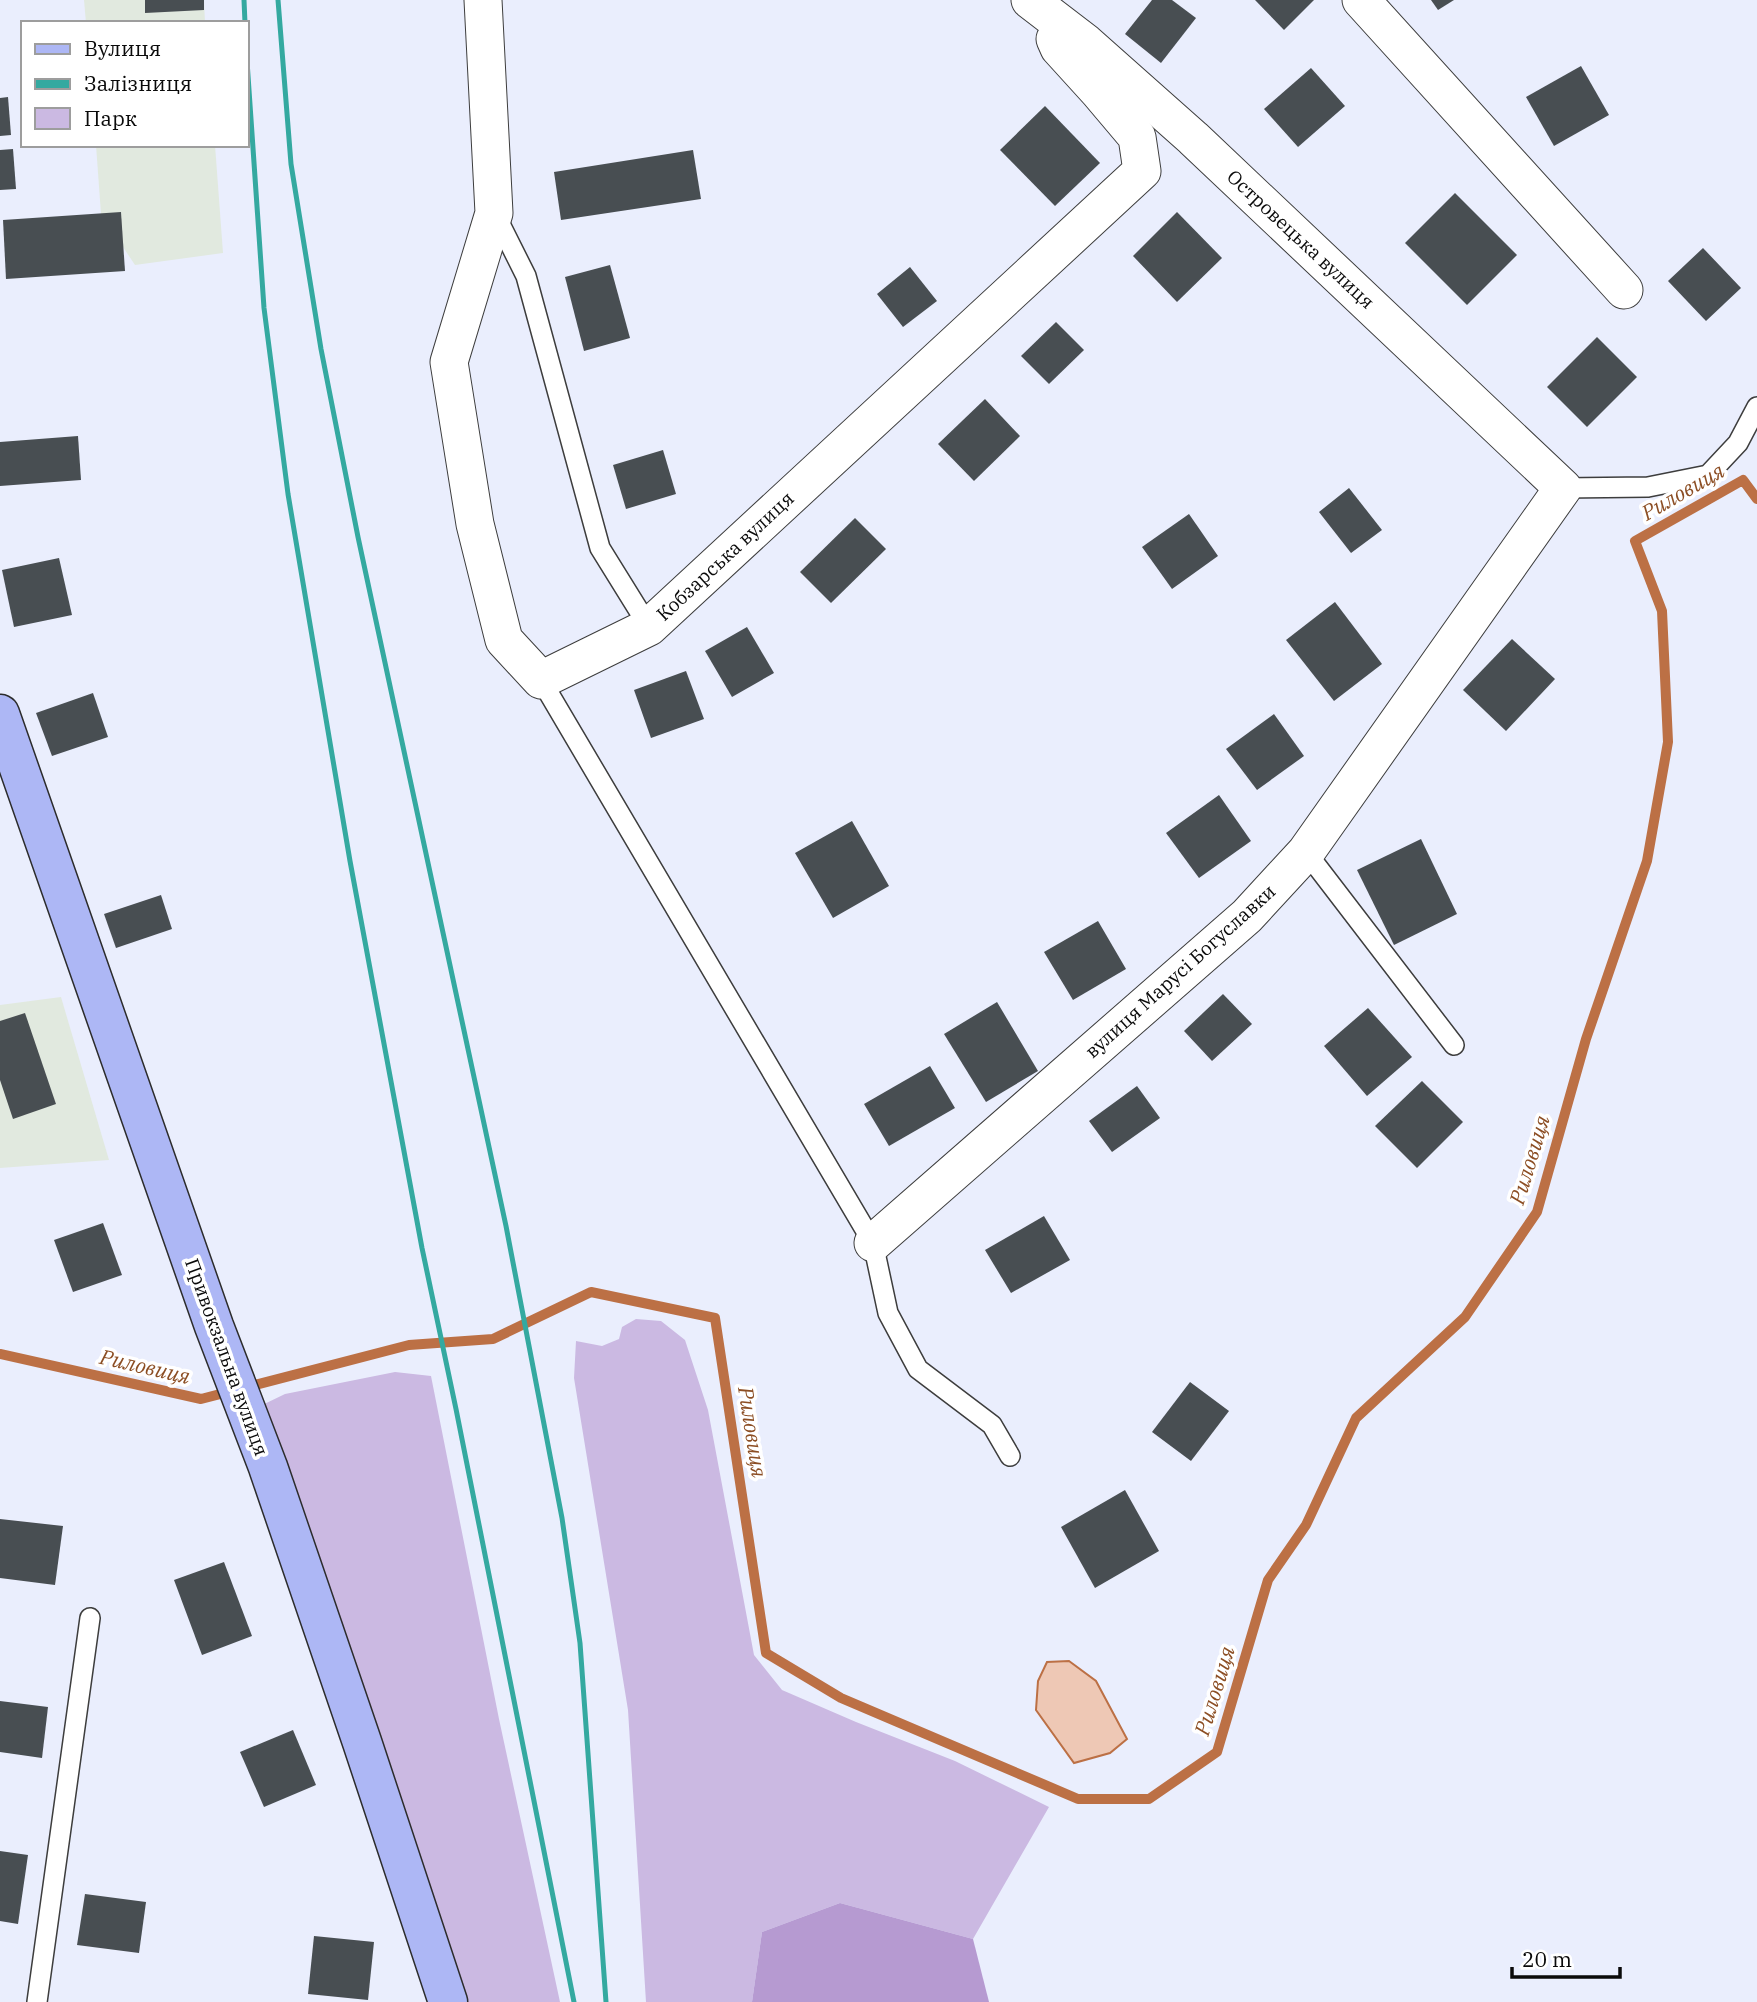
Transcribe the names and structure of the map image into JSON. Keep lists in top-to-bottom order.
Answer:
{
  "streets": {
    "street": [
      "Островецька вулиця",
      "Кобзарська вулиця",
      "вулиця Марусі Богуславки",
      "Привокзальна вулиця"
    ]
  },
  "crossings": [
    ["Островецька вулиця", "Кобзарська вулиця"],
    ["Островецька вулиця", "вулиця Марусі Богуславки"]
  ],
  "water": ["Риловиця"],
  "legend": ["Вулиця", "Залізниця", "Парк"],
  "scale_bar": "20 m"
}
